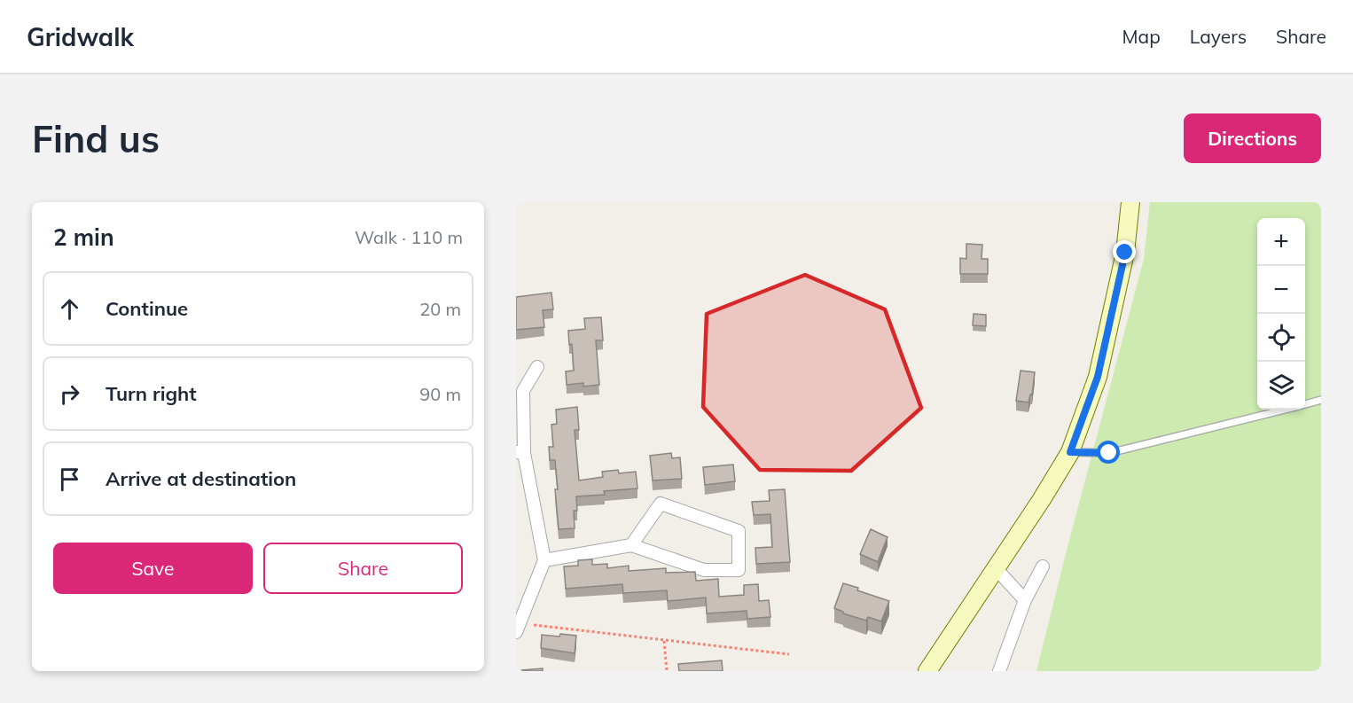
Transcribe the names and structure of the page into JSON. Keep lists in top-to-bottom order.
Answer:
{
  "page": {
    "header": "Gridwalk",
    "nav": ["Map", "Layers", "Share"],
    "buttons": [
      "Directions",
      ["Save", "Share"]
    ],
    "title": "Find us",
    "heading": ["2 min", "Walk · 110 m"],
    "map_buttons": ["+", "−"],
    "list": [
      ["Continue", "20 m"],
      ["Turn right", "90 m"],
      "Arrive at destination"
    ]
  }
}
